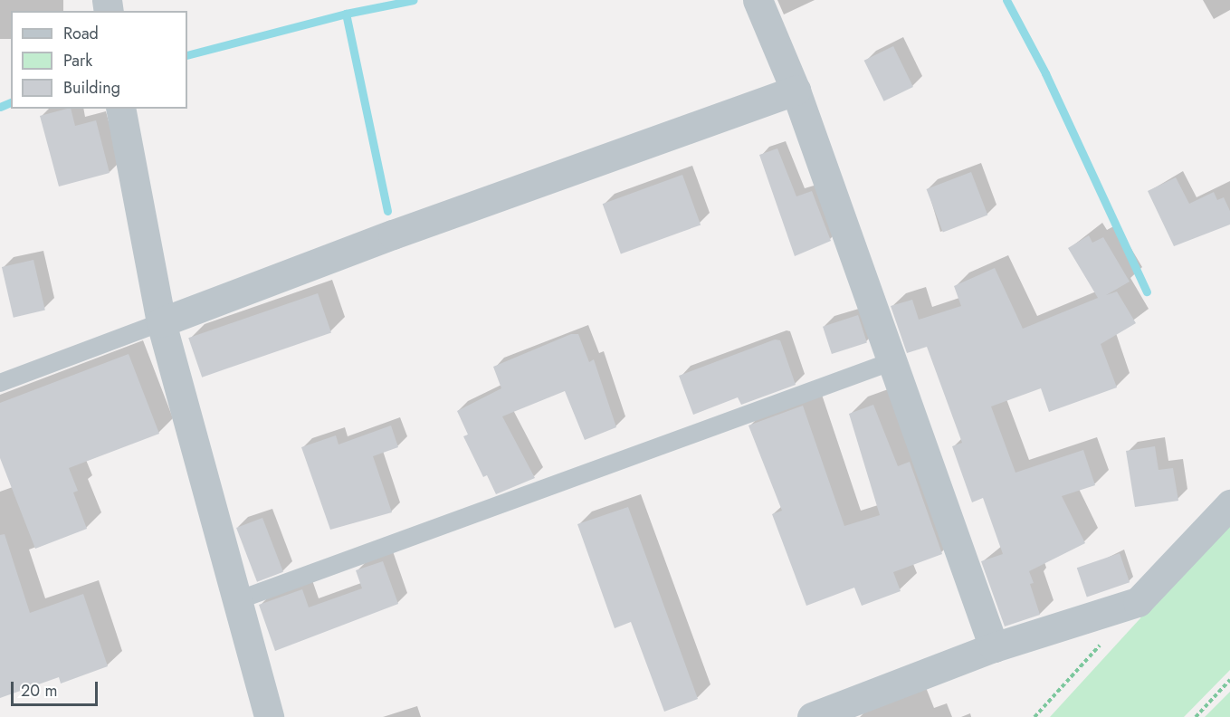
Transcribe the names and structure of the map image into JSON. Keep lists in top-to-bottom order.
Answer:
{
  "legend": ["Road", "Park", "Building"],
  "scale_bar": "20 m"
}
